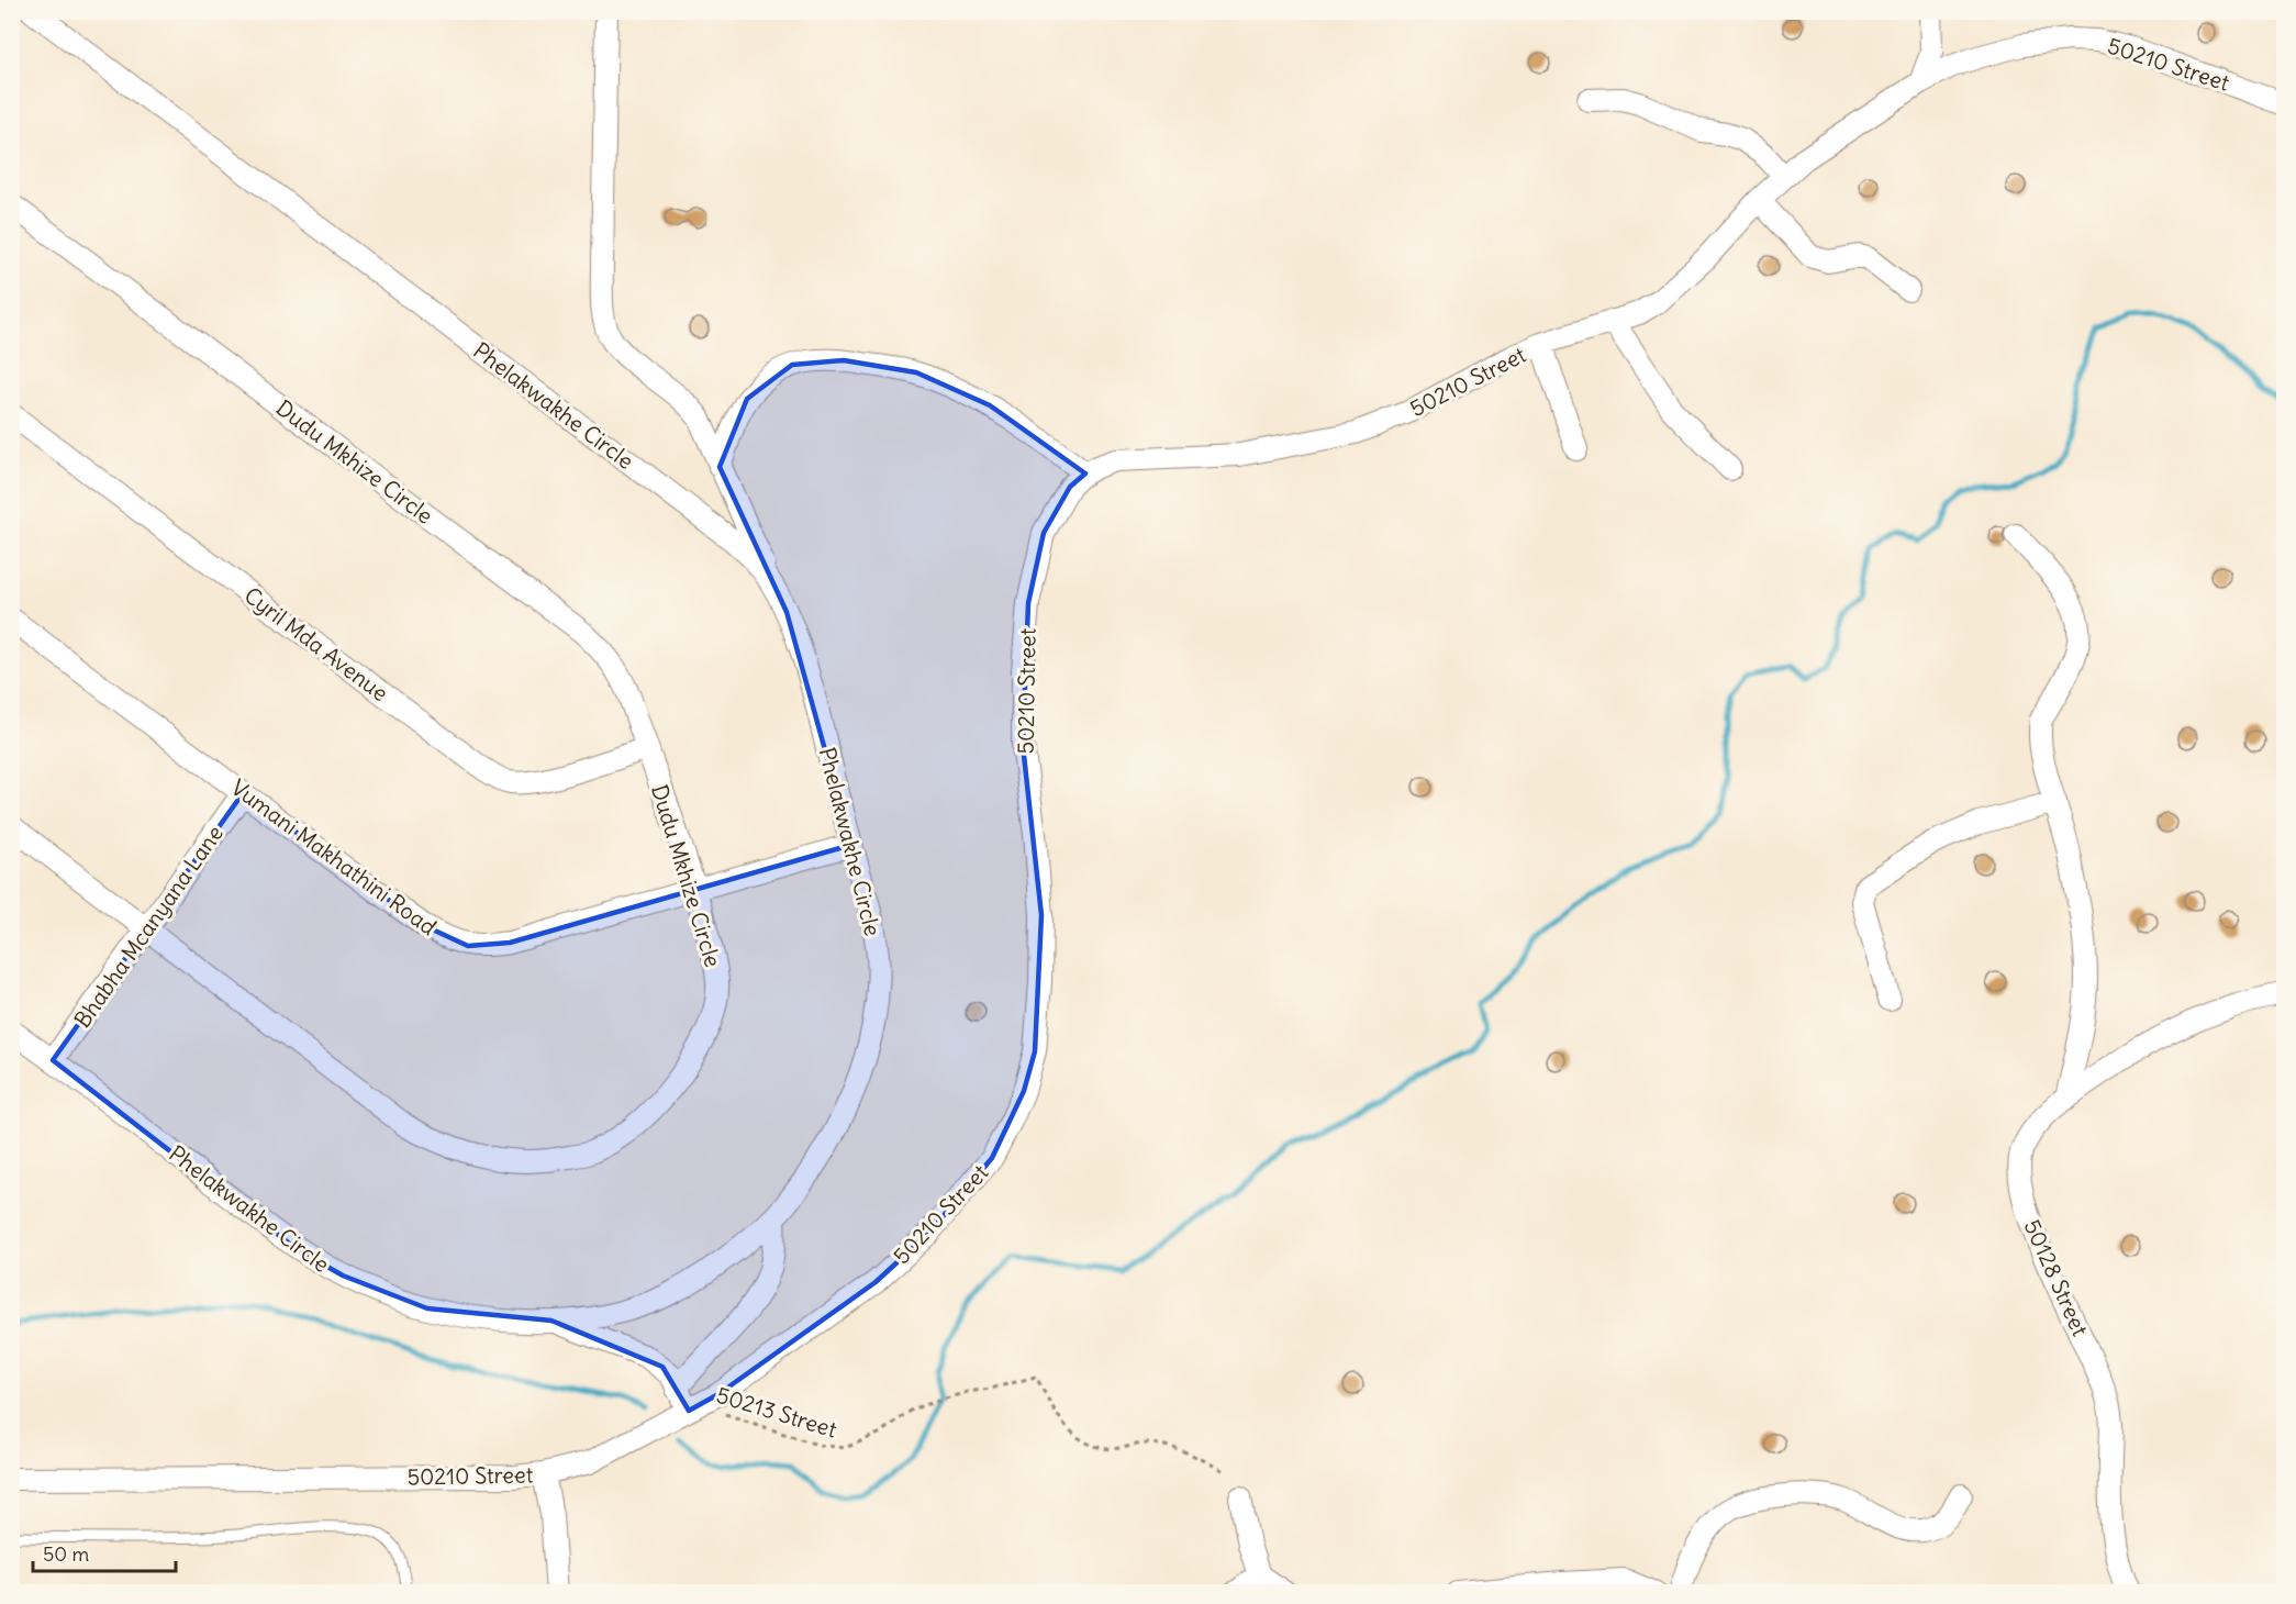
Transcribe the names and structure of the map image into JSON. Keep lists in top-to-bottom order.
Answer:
{
  "streets": {
    "street": [
      "50210 Street",
      "Phelakwakhe Circle",
      "Dudu Mkhize Circle",
      "Cyril Mda Avenue",
      "Vumani Makhathini Road",
      "Bhabha Mcanyana Lane",
      "50128 Street"
    ],
    "path": ["50213 Street"]
  },
  "crossings": [
    ["50210 Street", "50213 Street"],
    ["Phelakwakhe Circle", "Vumani Makhathini Road"],
    ["Phelakwakhe Circle", "Bhabha Mcanyana Lane"],
    ["Dudu Mkhize Circle", "Cyril Mda Avenue"],
    ["Dudu Mkhize Circle", "Vumani Makhathini Road"],
    ["Dudu Mkhize Circle", "Bhabha Mcanyana Lane"],
    ["Vumani Makhathini Road", "Bhabha Mcanyana Lane"]
  ],
  "scale_bar": "50 m"
}
